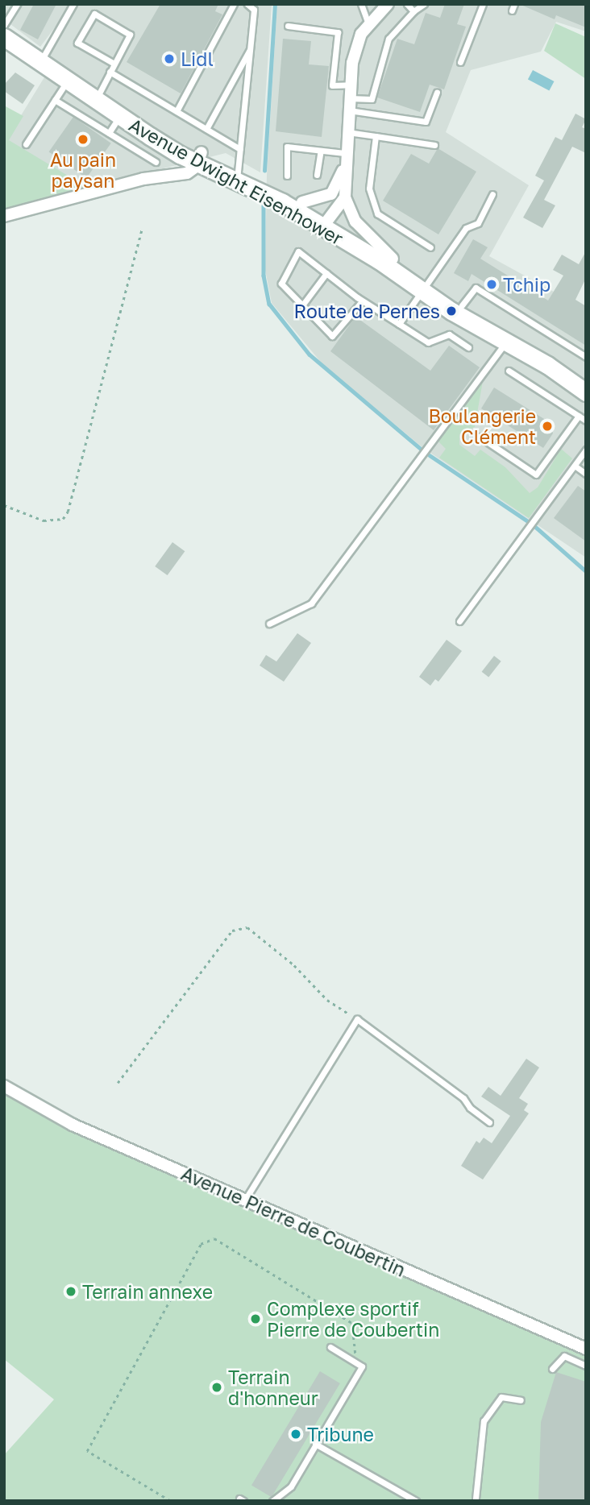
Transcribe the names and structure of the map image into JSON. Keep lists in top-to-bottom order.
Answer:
{
  "streets": {
    "main road": ["Avenue Dwight Eisenhower"],
    "street": ["Avenue Pierre de Coubertin"]
  },
  "places": [
    "Lidl",
    "Au pain paysan",
    "Tchip",
    "Route de Pernes",
    "Boulangerie Clément",
    "Terrain annexe",
    "Complexe sportif Pierre de Coubertin",
    "Terrain d'honneur",
    "Tribune"
  ]
}
